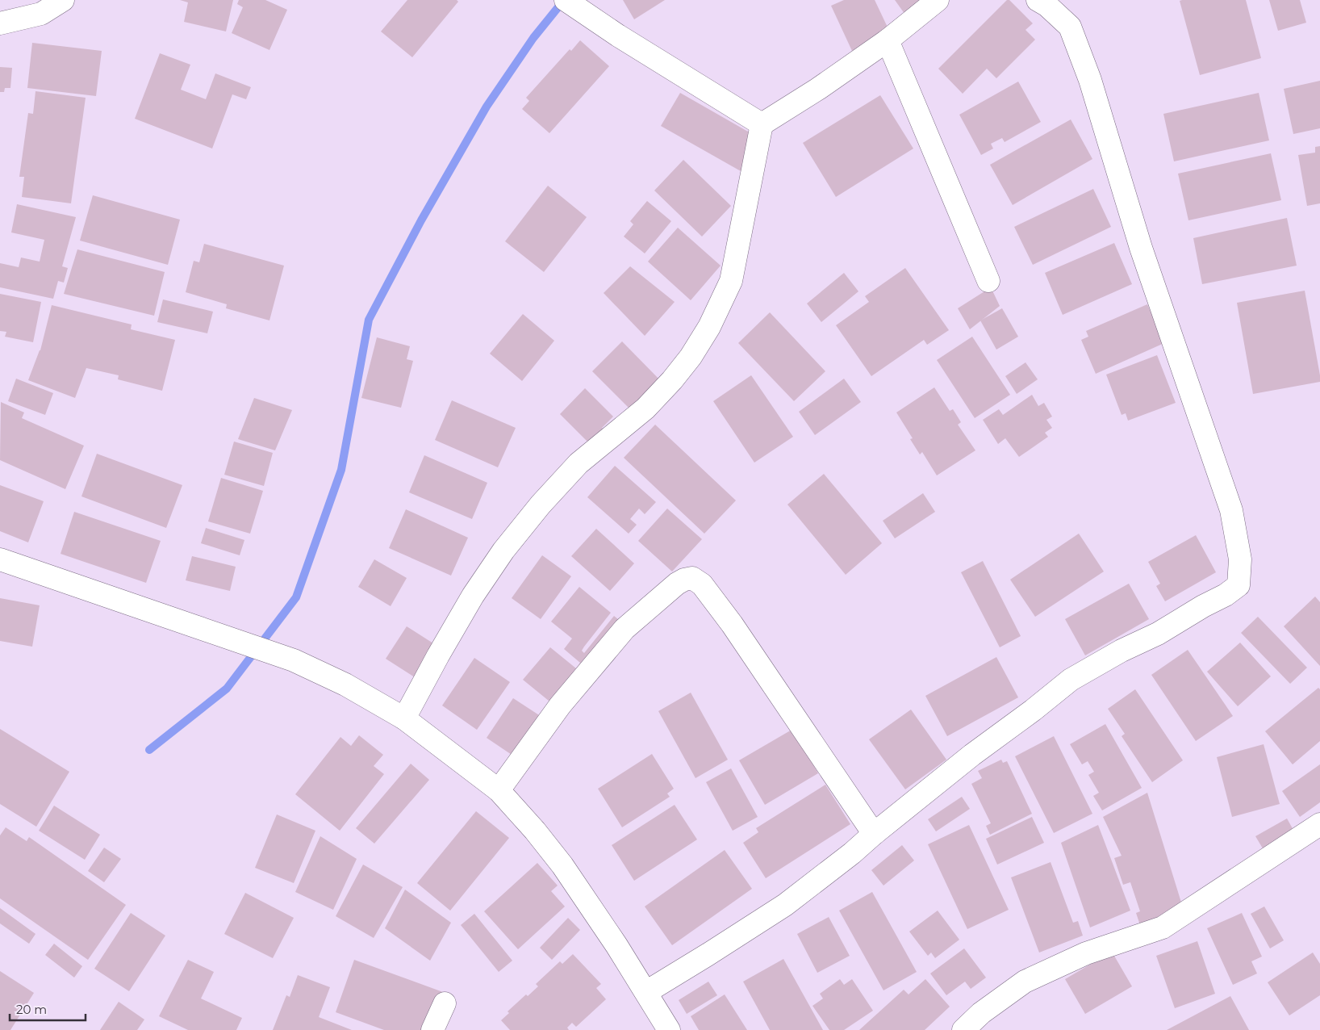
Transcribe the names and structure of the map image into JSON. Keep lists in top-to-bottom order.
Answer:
{
  "scale_bar": "20 m"
}
